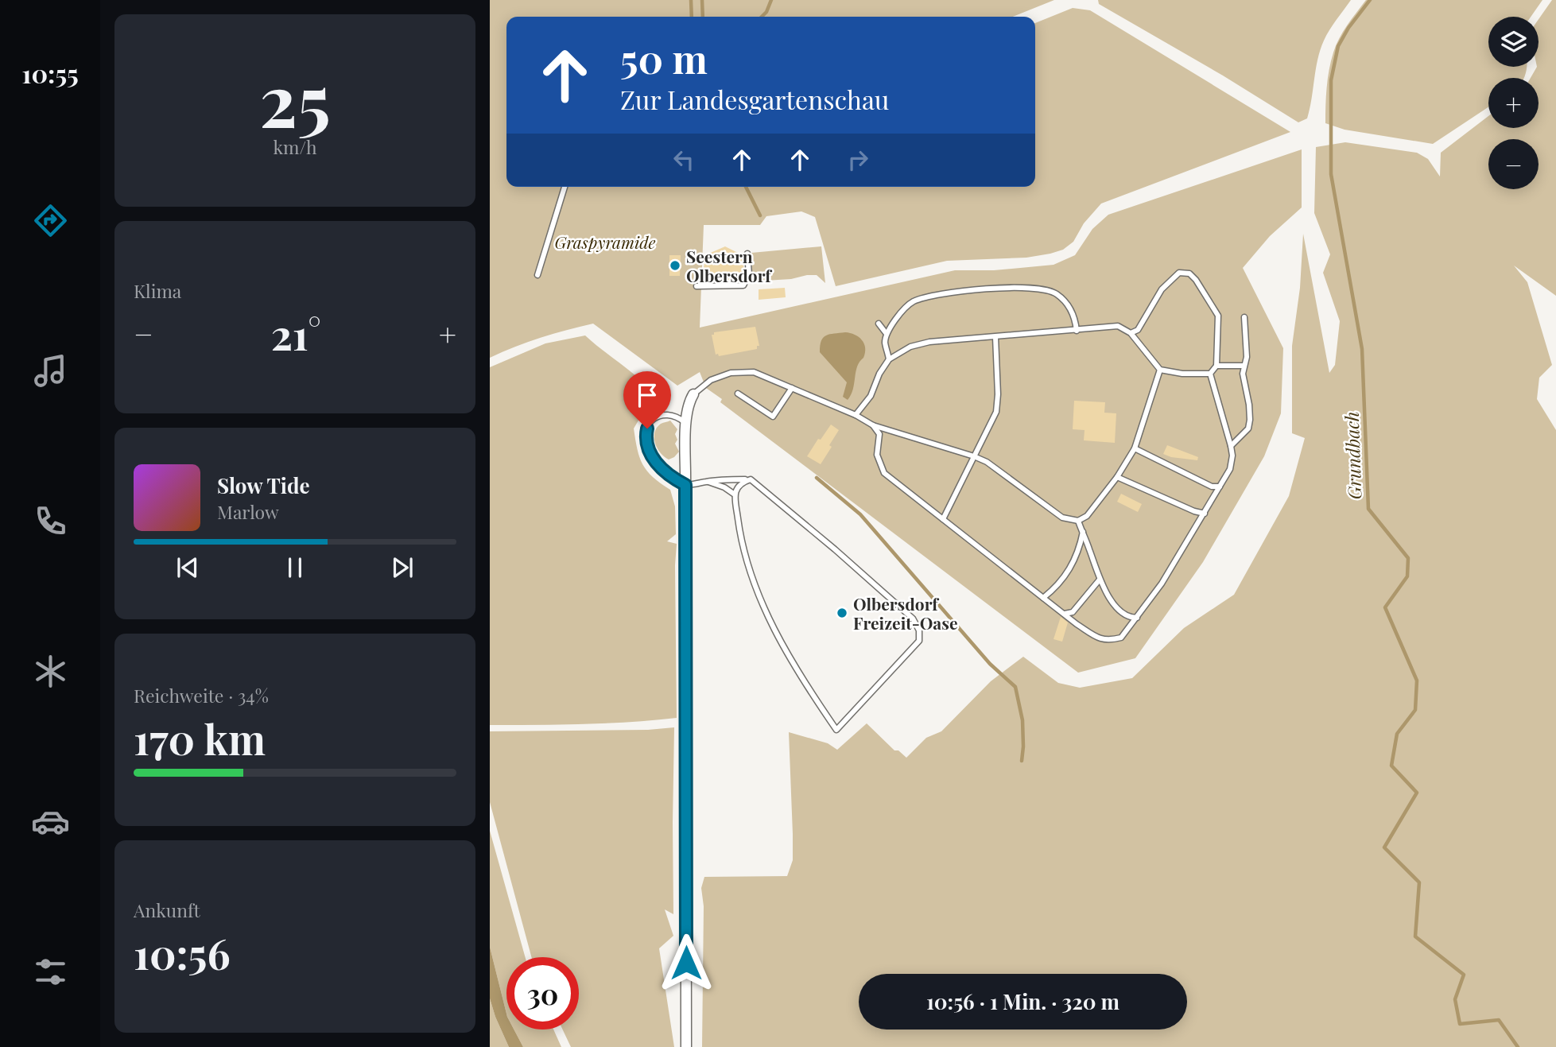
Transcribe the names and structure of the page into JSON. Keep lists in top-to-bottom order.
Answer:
{
  "water": ["Grundbach"],
  "parks": ["Graspyramide"],
  "places": ["Seestern Olbersdorf", "Olbersdorf Freizeit-Oase"],
  "page": {
    "tabs": "10:55",
    "tile": [
      ["25", "km/h"],
      "Klima",
      ["Reichweite · 34%", "170 km"],
      ["Ankunft", "10:56"]
    ],
    "map_buttons": ["+", "−"],
    "turn": ["50 m", "Zur Landesgartenschau"],
    "heat": ["−", "21°", "+"],
    "song": ["Slow Tide", "Marlow"],
    "limit": "30",
    "trip": "10:56 · 1 Min. · 320 m"
  }
}
